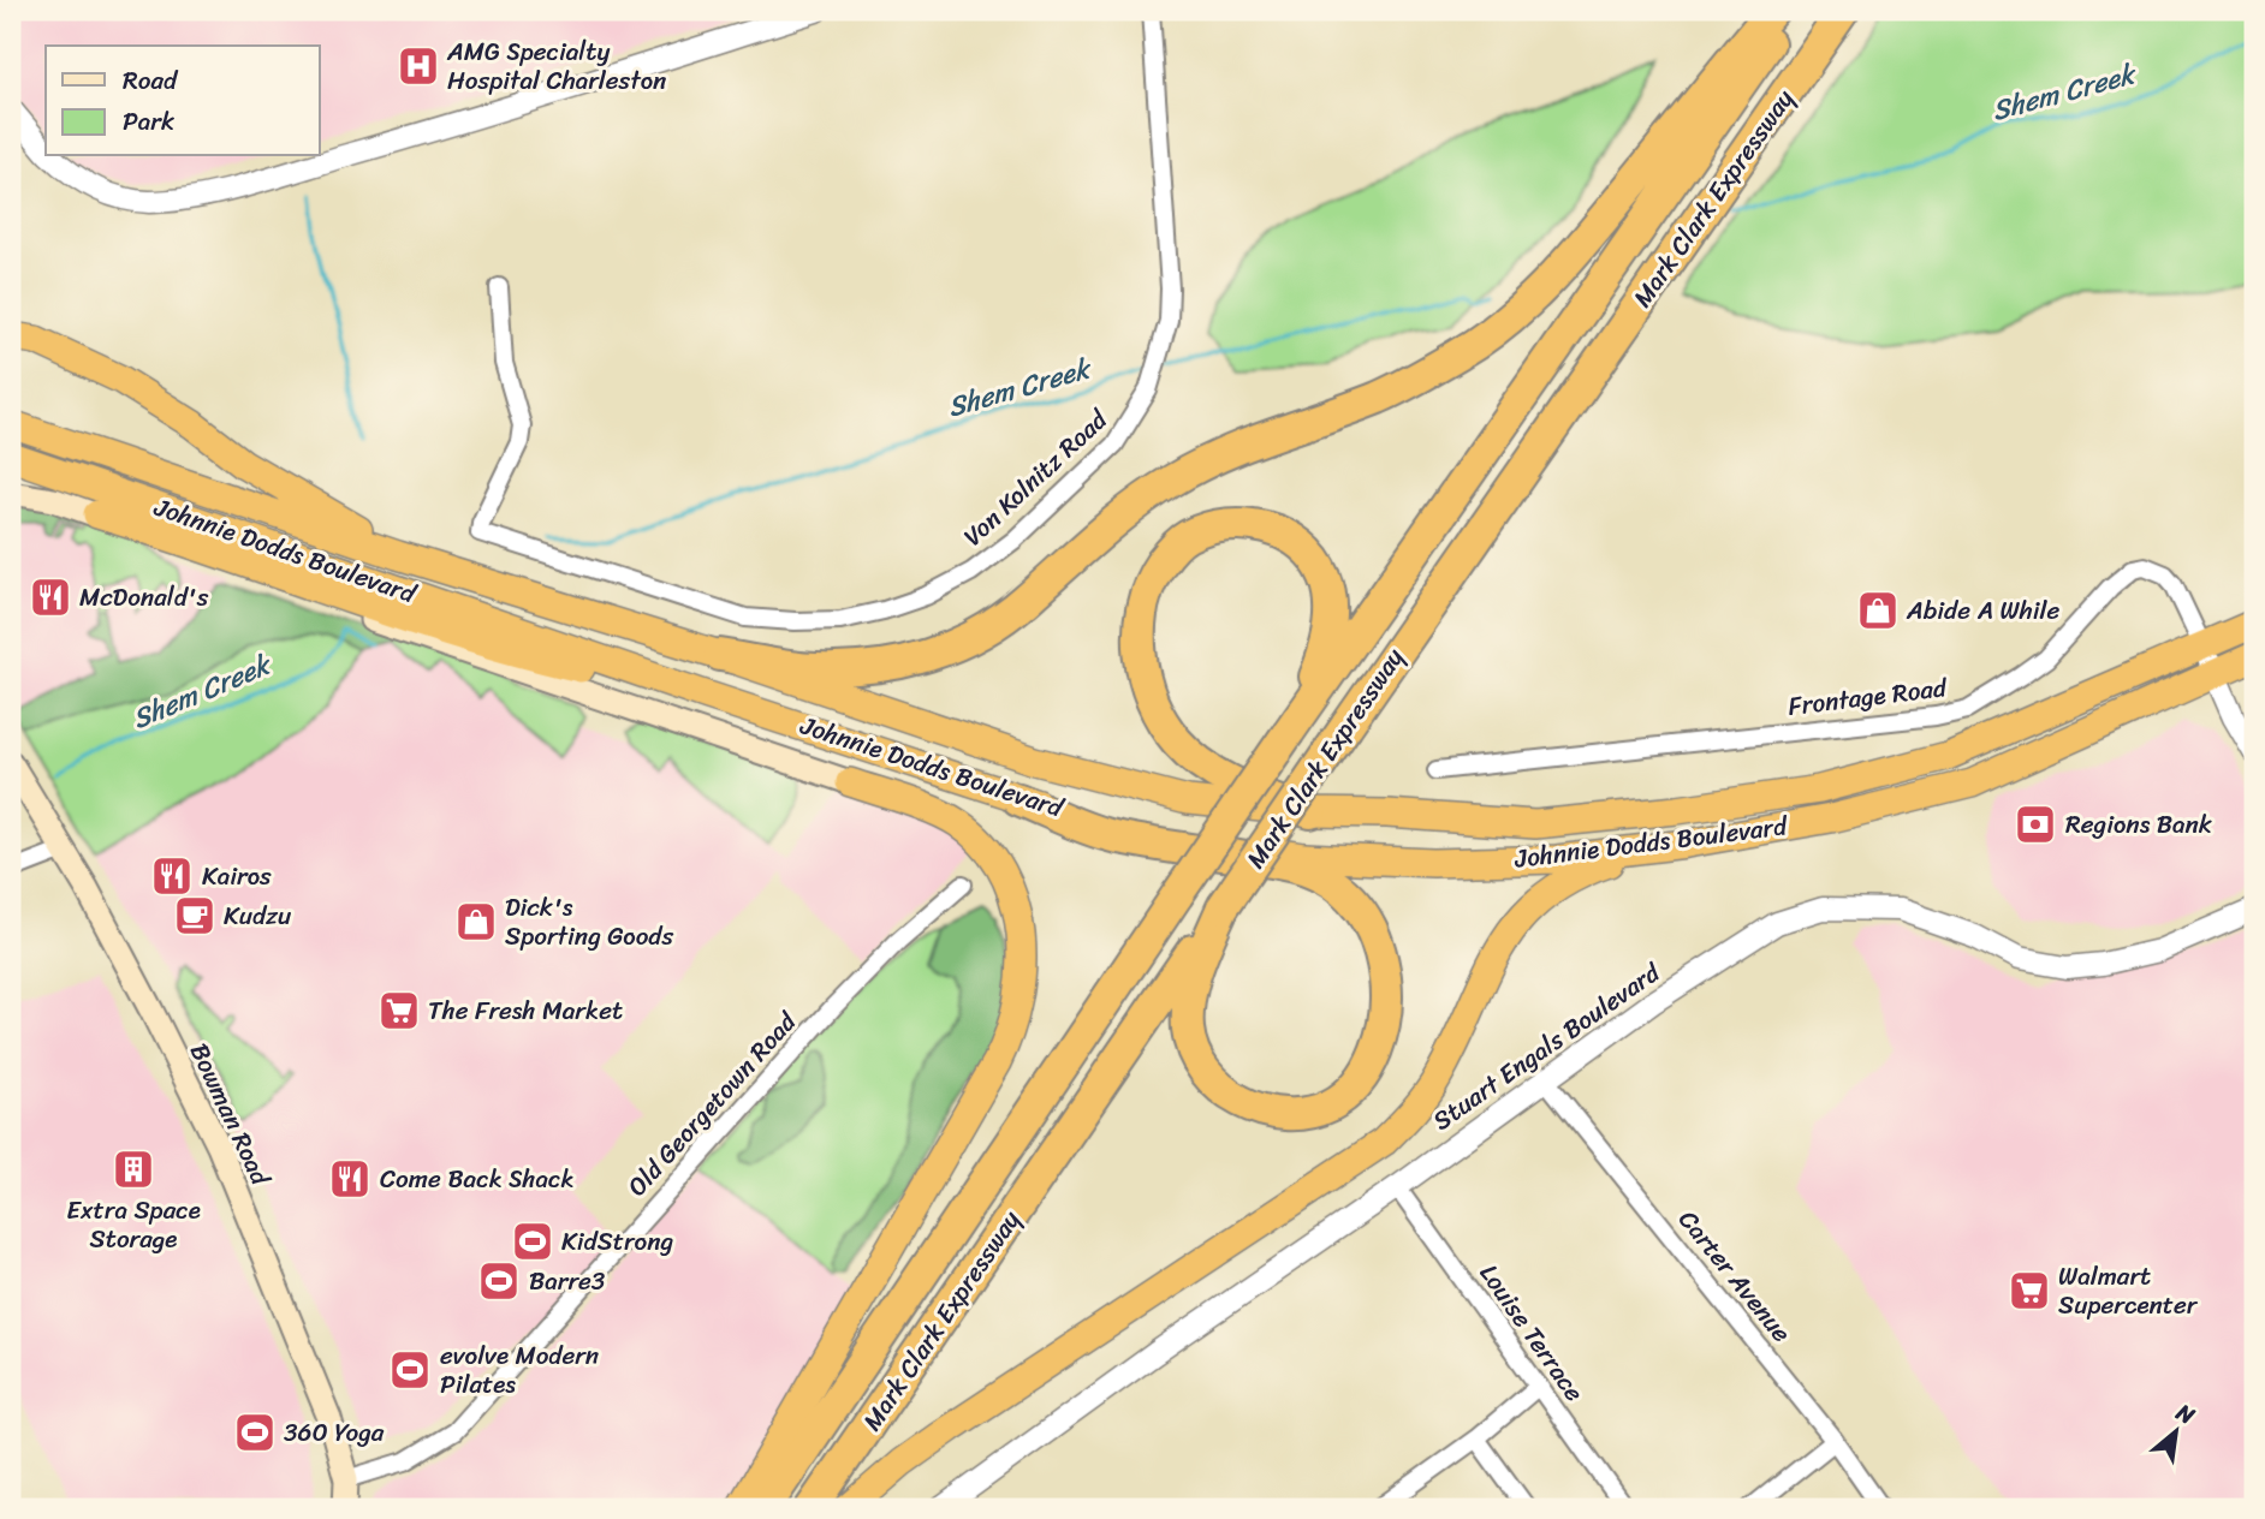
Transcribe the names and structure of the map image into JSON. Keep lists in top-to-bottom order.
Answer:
{
  "streets": {
    "highway": ["Mark Clark Expressway", "Johnnie Dodds Boulevard"],
    "main road": ["Bowman Road"],
    "street": [
      "Von Kolnitz Road",
      "Frontage Road",
      "Stuart Engals Boulevard",
      "Old Georgetown Road",
      "Carter Avenue",
      "Louise Terrace"
    ]
  },
  "crossings": [
    ["Johnnie Dodds Boulevard", "Frontage Road"],
    ["Stuart Engals Boulevard", "Carter Avenue"],
    ["Stuart Engals Boulevard", "Louise Terrace"],
    ["Old Georgetown Road", "Bowman Road"]
  ],
  "water": ["Shem Creek"],
  "places": {
    "hospital": ["AMG Specialty Hospital Charleston"],
    "restaurant": ["McDonald's", "Kairos", "Come Back Shack"],
    "shop": ["Abide A While", "Dick's Sporting Goods"],
    "bank": ["Regions Bank"],
    "cafe": ["Kudzu"],
    "supermarket": ["The Fresh Market", "Walmart Supercenter"],
    "building": ["Extra Space Storage"],
    "sports": [
      "KidStrong",
      "Barre3",
      "evolve Modern Pilates",
      "360 Yoga"
    ]
  },
  "legend": ["Road", "Park"],
  "north": "top right"
}
